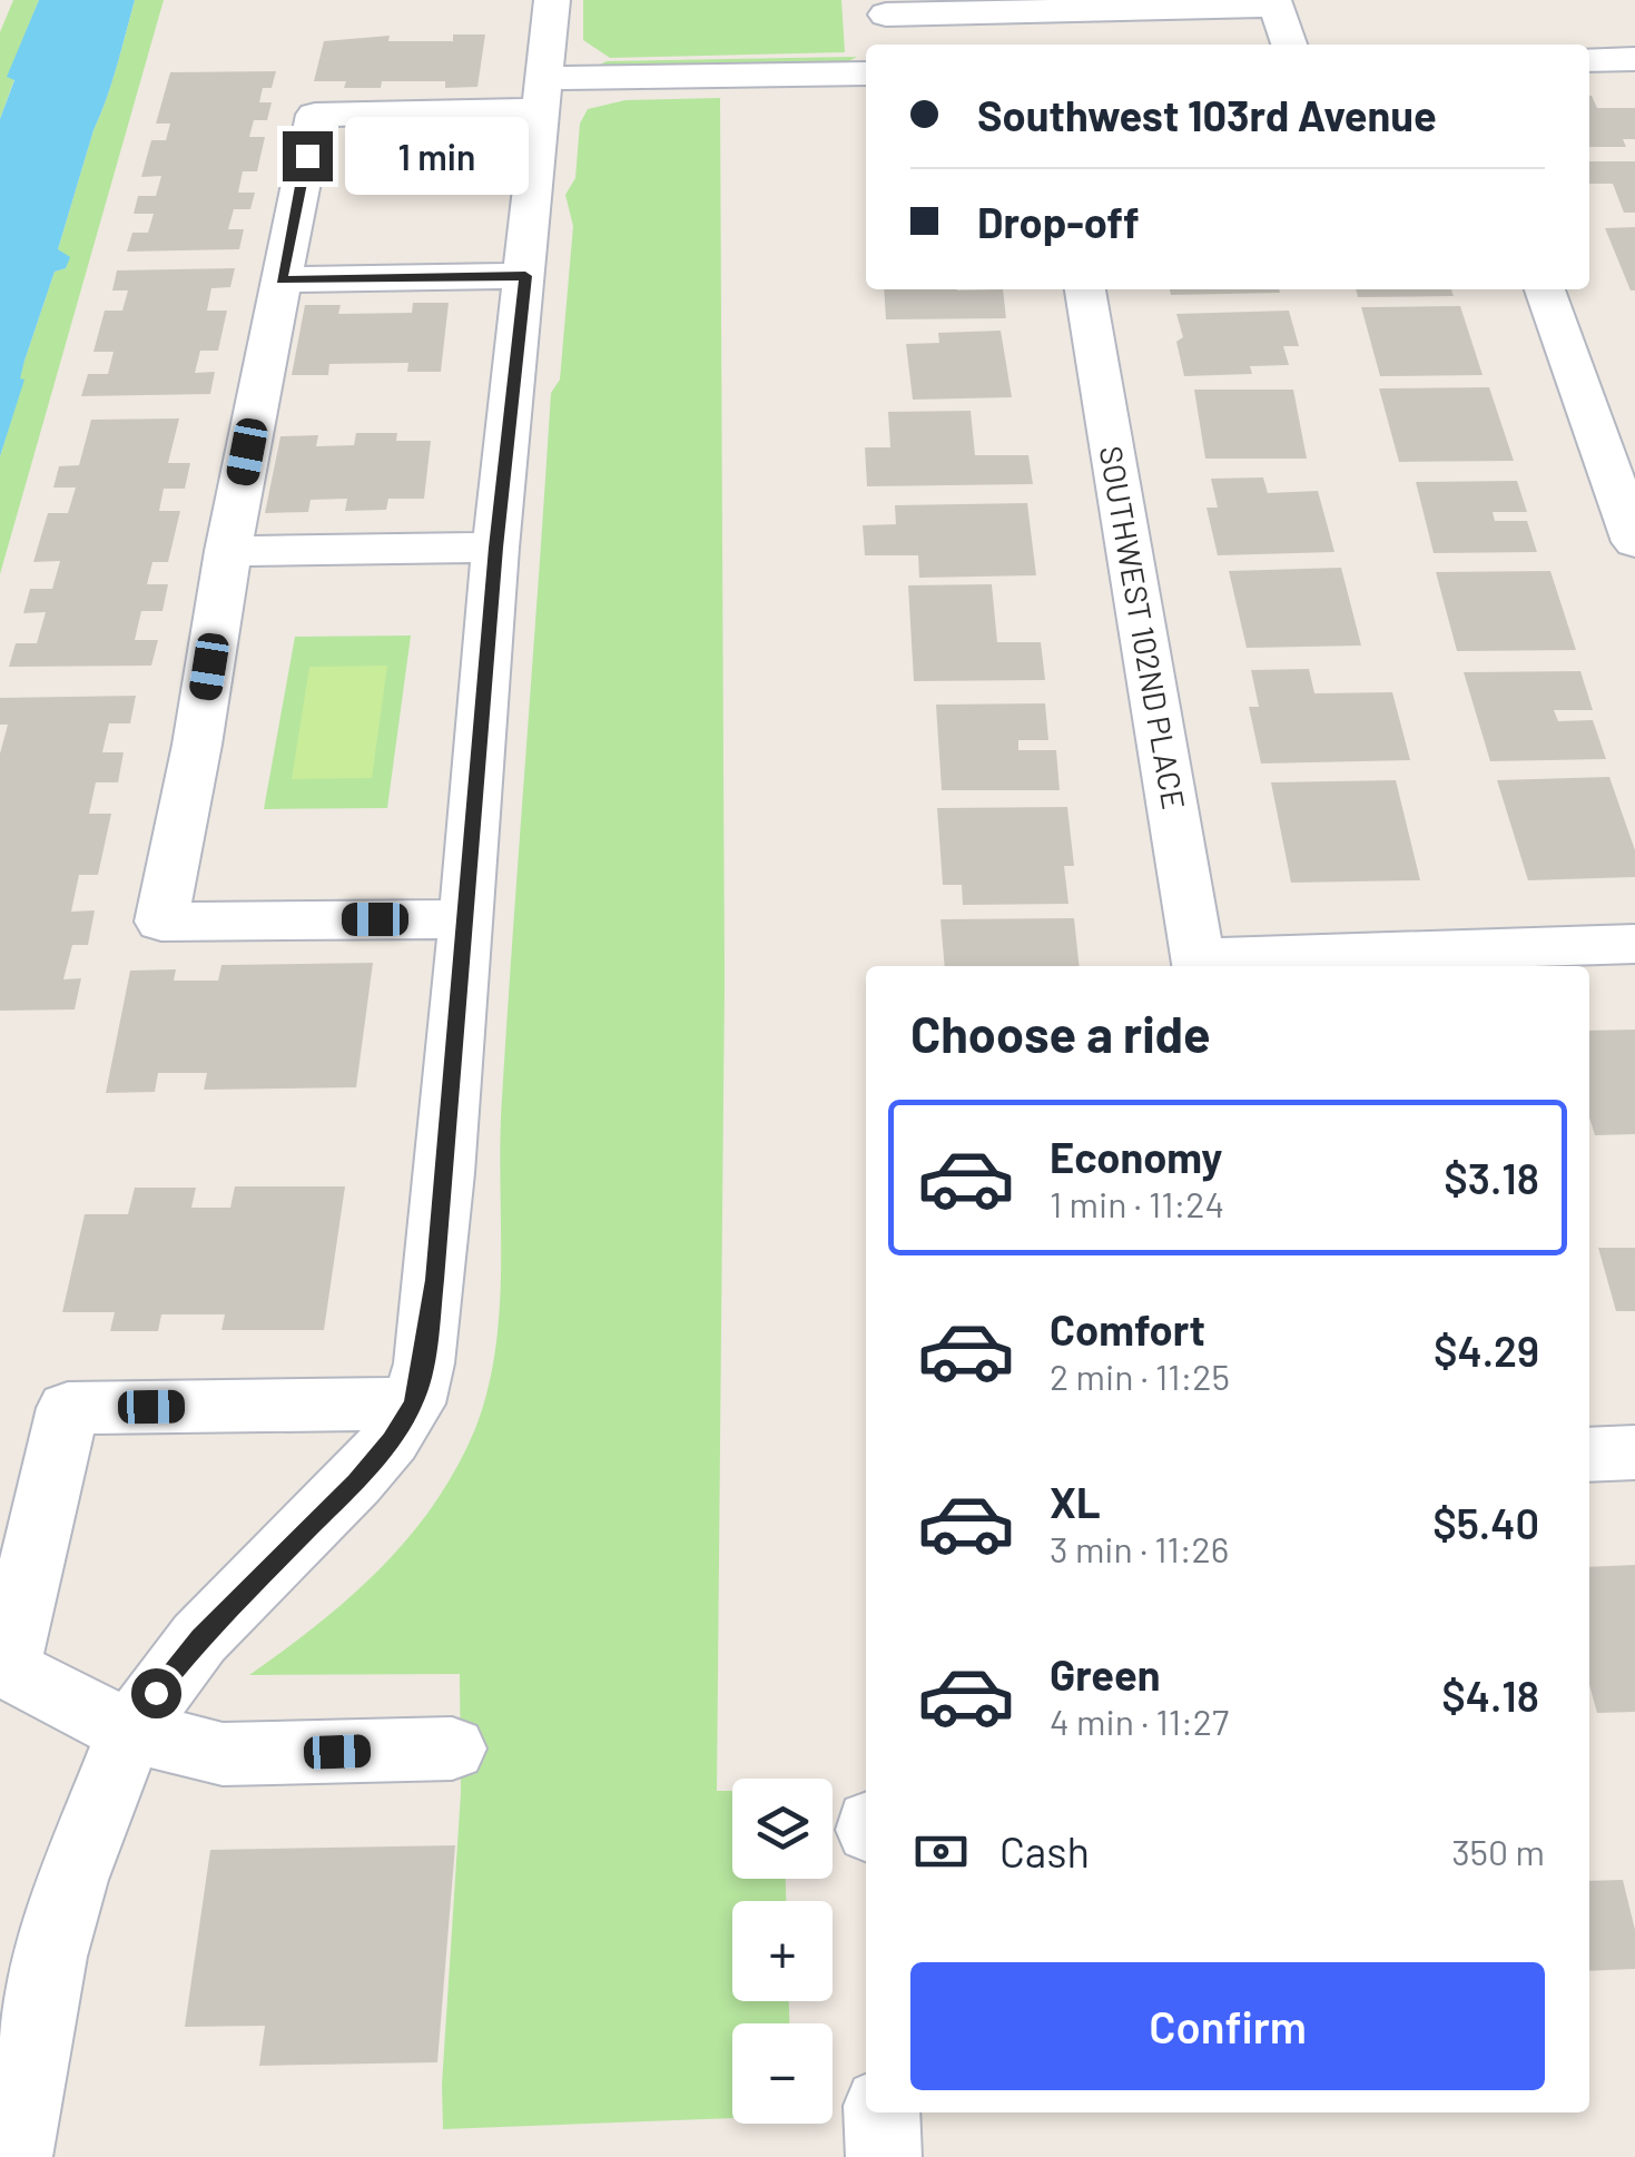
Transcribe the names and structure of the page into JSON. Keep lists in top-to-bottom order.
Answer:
{
  "streets": {
    "street": ["SOUTHWEST 102ND PLACE"]
  },
  "page": {
    "banner": ["Southwest 103rd Avenue", "Drop-off"],
    "bubble": "1 min",
    "heading": "Choose a ride",
    "list": [
      {
        "name": "Economy",
        "note": "1 min · 11:24",
        "value": "$3.18"
      },
      {
        "name": "Comfort",
        "note": "2 min · 11:25",
        "value": "$4.29"
      },
      {
        "name": "XL",
        "note": "3 min · 11:26",
        "value": "$5.40"
      },
      {
        "name": "Green",
        "note": "4 min · 11:27",
        "value": "$4.18"
      }
    ],
    "map_buttons": ["+", "−"],
    "pay": ["Cash", "350 m"],
    "buttons": "Confirm"
  }
}
